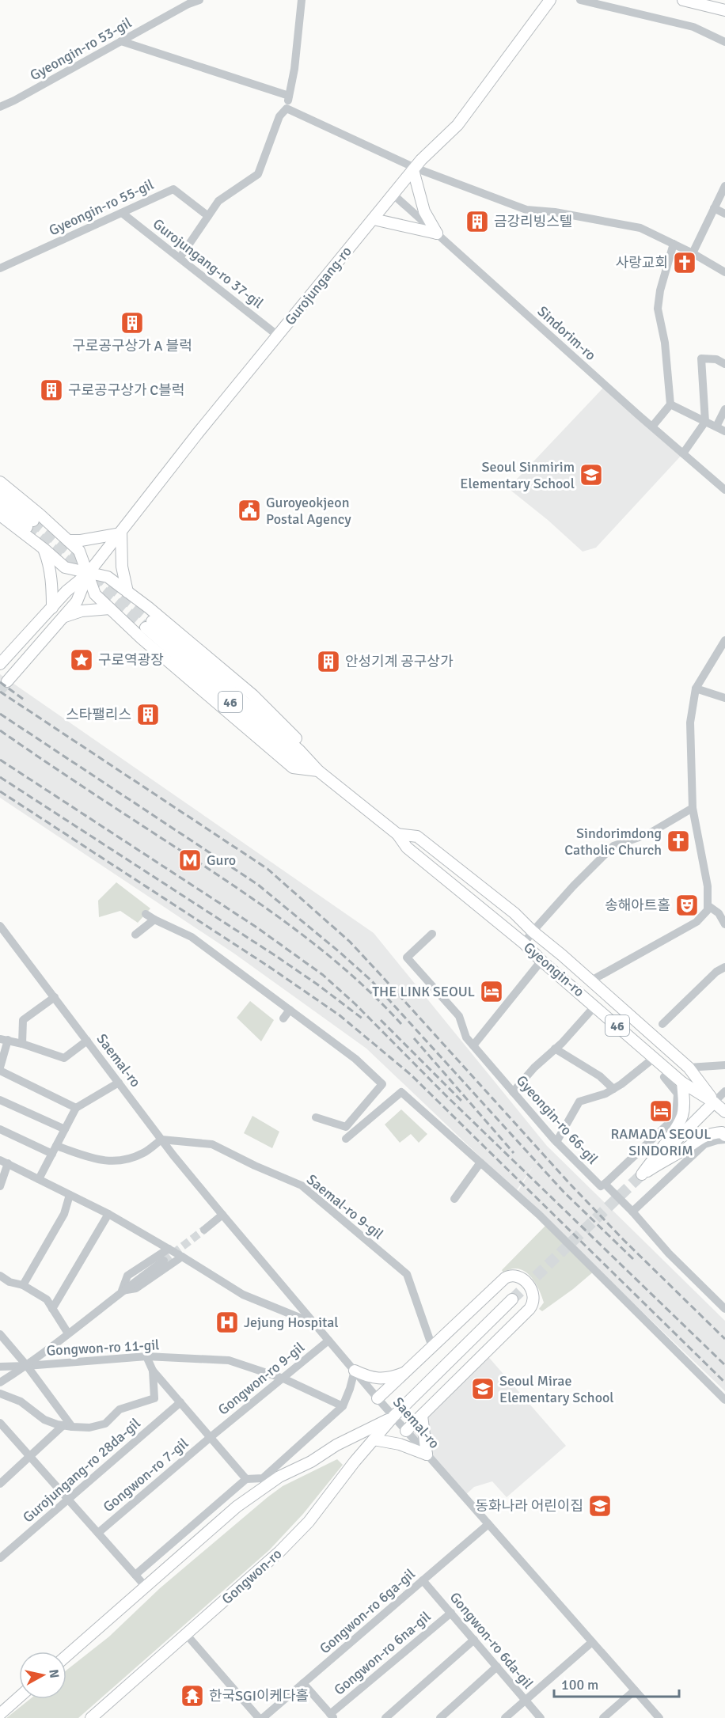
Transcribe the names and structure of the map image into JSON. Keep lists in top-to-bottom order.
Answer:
{
  "streets": {
    "main road": [
      "Gurojungang-ro",
      "46",
      "Gyeongin-ro",
      "Gongwon-ro"
    ],
    "street": [
      "Gyeongin-ro 53-gil",
      "Gyeongin-ro 55-gil",
      "Gurojungang-ro 37-gil",
      "Sindorim-ro",
      "Saemal-ro",
      "Gyeongin-ro 66-gil",
      "Saemal-ro 9-gil",
      "Gongwon-ro 11-gil",
      "Gongwon-ro 9-gil",
      "Gurojungang-ro 28da-gil",
      "Gongwon-ro 7-gil",
      "Gongwon-ro 6ga-gil",
      "Gongwon-ro 6da-gil",
      "Gongwon-ro 6na-gil"
    ]
  },
  "crossings": [
    ["Gyeongin-ro 55-gil", "Gurojungang-ro 37-gil"],
    ["Gurojungang-ro 37-gil", "Gurojungang-ro"],
    ["Gurojungang-ro", "Sindorim-ro"],
    ["Saemal-ro", "Saemal-ro 9-gil"],
    ["Saemal-ro", "Gongwon-ro 9-gil"],
    ["Saemal-ro", "Gongwon-ro"],
    ["Saemal-ro", "Gongwon-ro 6ga-gil"],
    ["Gongwon-ro 11-gil", "Gongwon-ro 9-gil"],
    ["Gongwon-ro 9-gil", "Gongwon-ro 7-gil"],
    ["Gurojungang-ro 28da-gil", "Gongwon-ro 7-gil"],
    ["Gongwon-ro 7-gil", "Gongwon-ro"],
    ["Gongwon-ro 6ga-gil", "Gongwon-ro 6da-gil"],
    ["Gongwon-ro 6ga-gil", "Gongwon-ro 6na-gil"],
    ["Gongwon-ro 6da-gil", "Gongwon-ro 6na-gil"]
  ],
  "places": {
    "building": [
      "금강리빙스텔",
      "구로공구상가 A 블럭",
      "구로공구상가 C블럭",
      "안성기계 공구상가",
      "스타팰리스"
    ],
    "church": ["사랑교회", "Sindorimdong Catholic Church"],
    "school or university": ["Seoul Sinmirim Elementary School", "Seoul Mirae Elementary School", "동화나라 어린이집"],
    "public building": ["Guroyeokjeon Postal Agency"],
    "place": ["구로역광장"],
    "metro station": ["Guro"],
    "theatre": ["송해아트홀"],
    "hotel": ["THE LINK SEOUL", "RAMADA SEOUL SINDORIM"],
    "hospital": ["Jejung Hospital"],
    "temple": ["한국SGI이케다홀"]
  },
  "scale_bar": "100 m",
  "north": "right"
}
